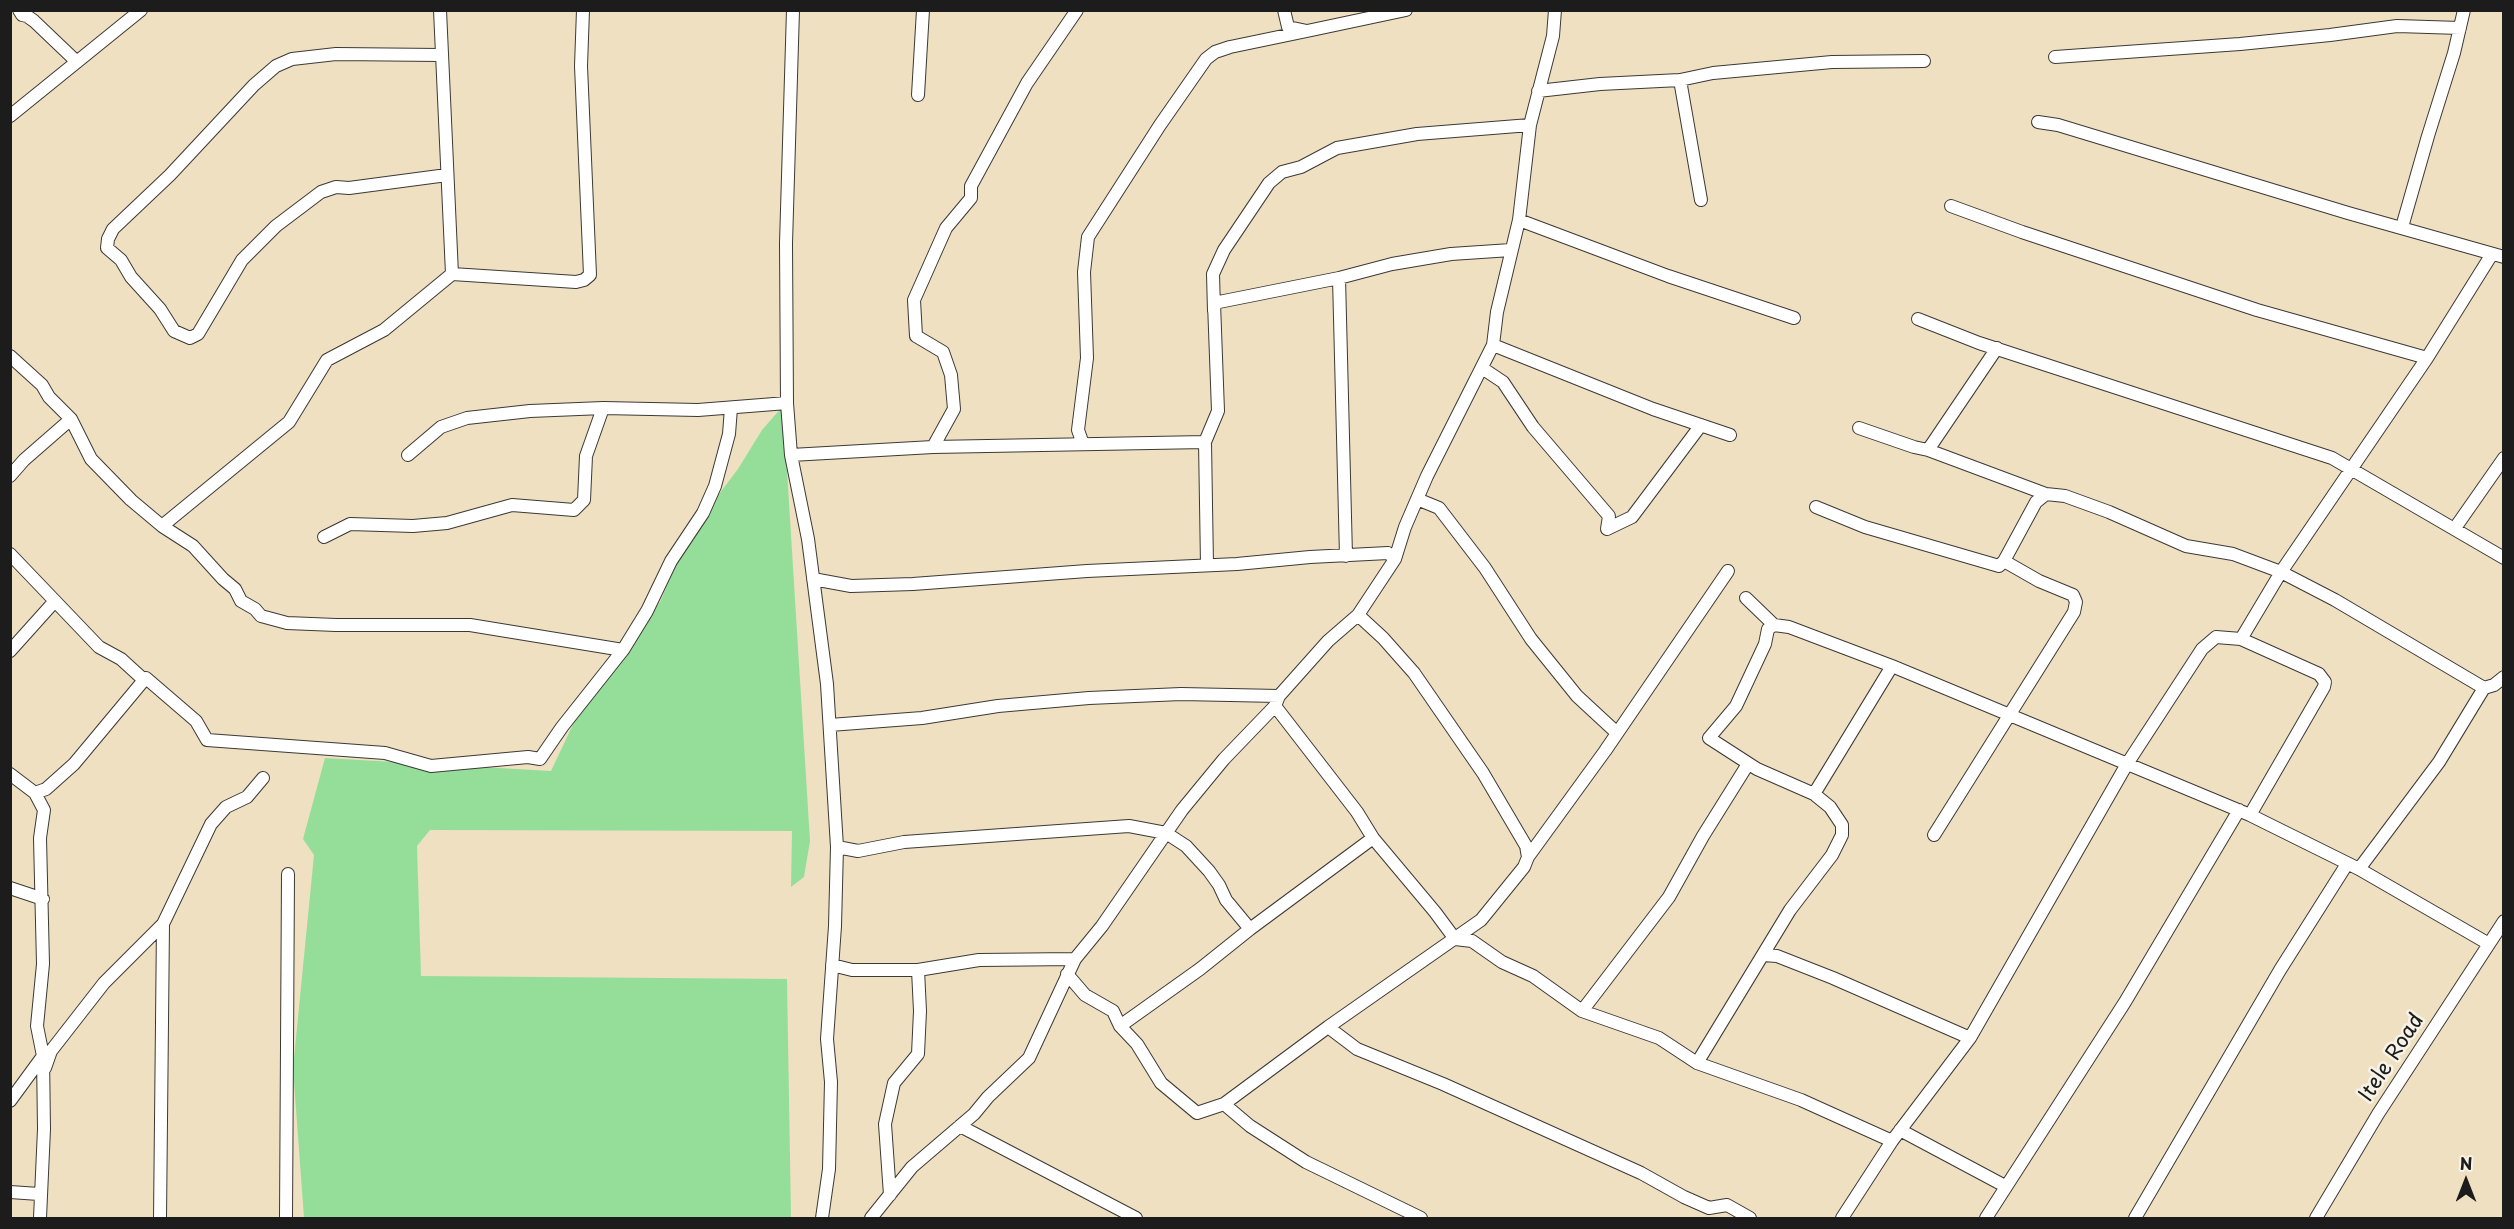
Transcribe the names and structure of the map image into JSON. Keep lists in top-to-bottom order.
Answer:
{
  "streets": {
    "street": ["Itele Road"]
  },
  "north": "top"
}
